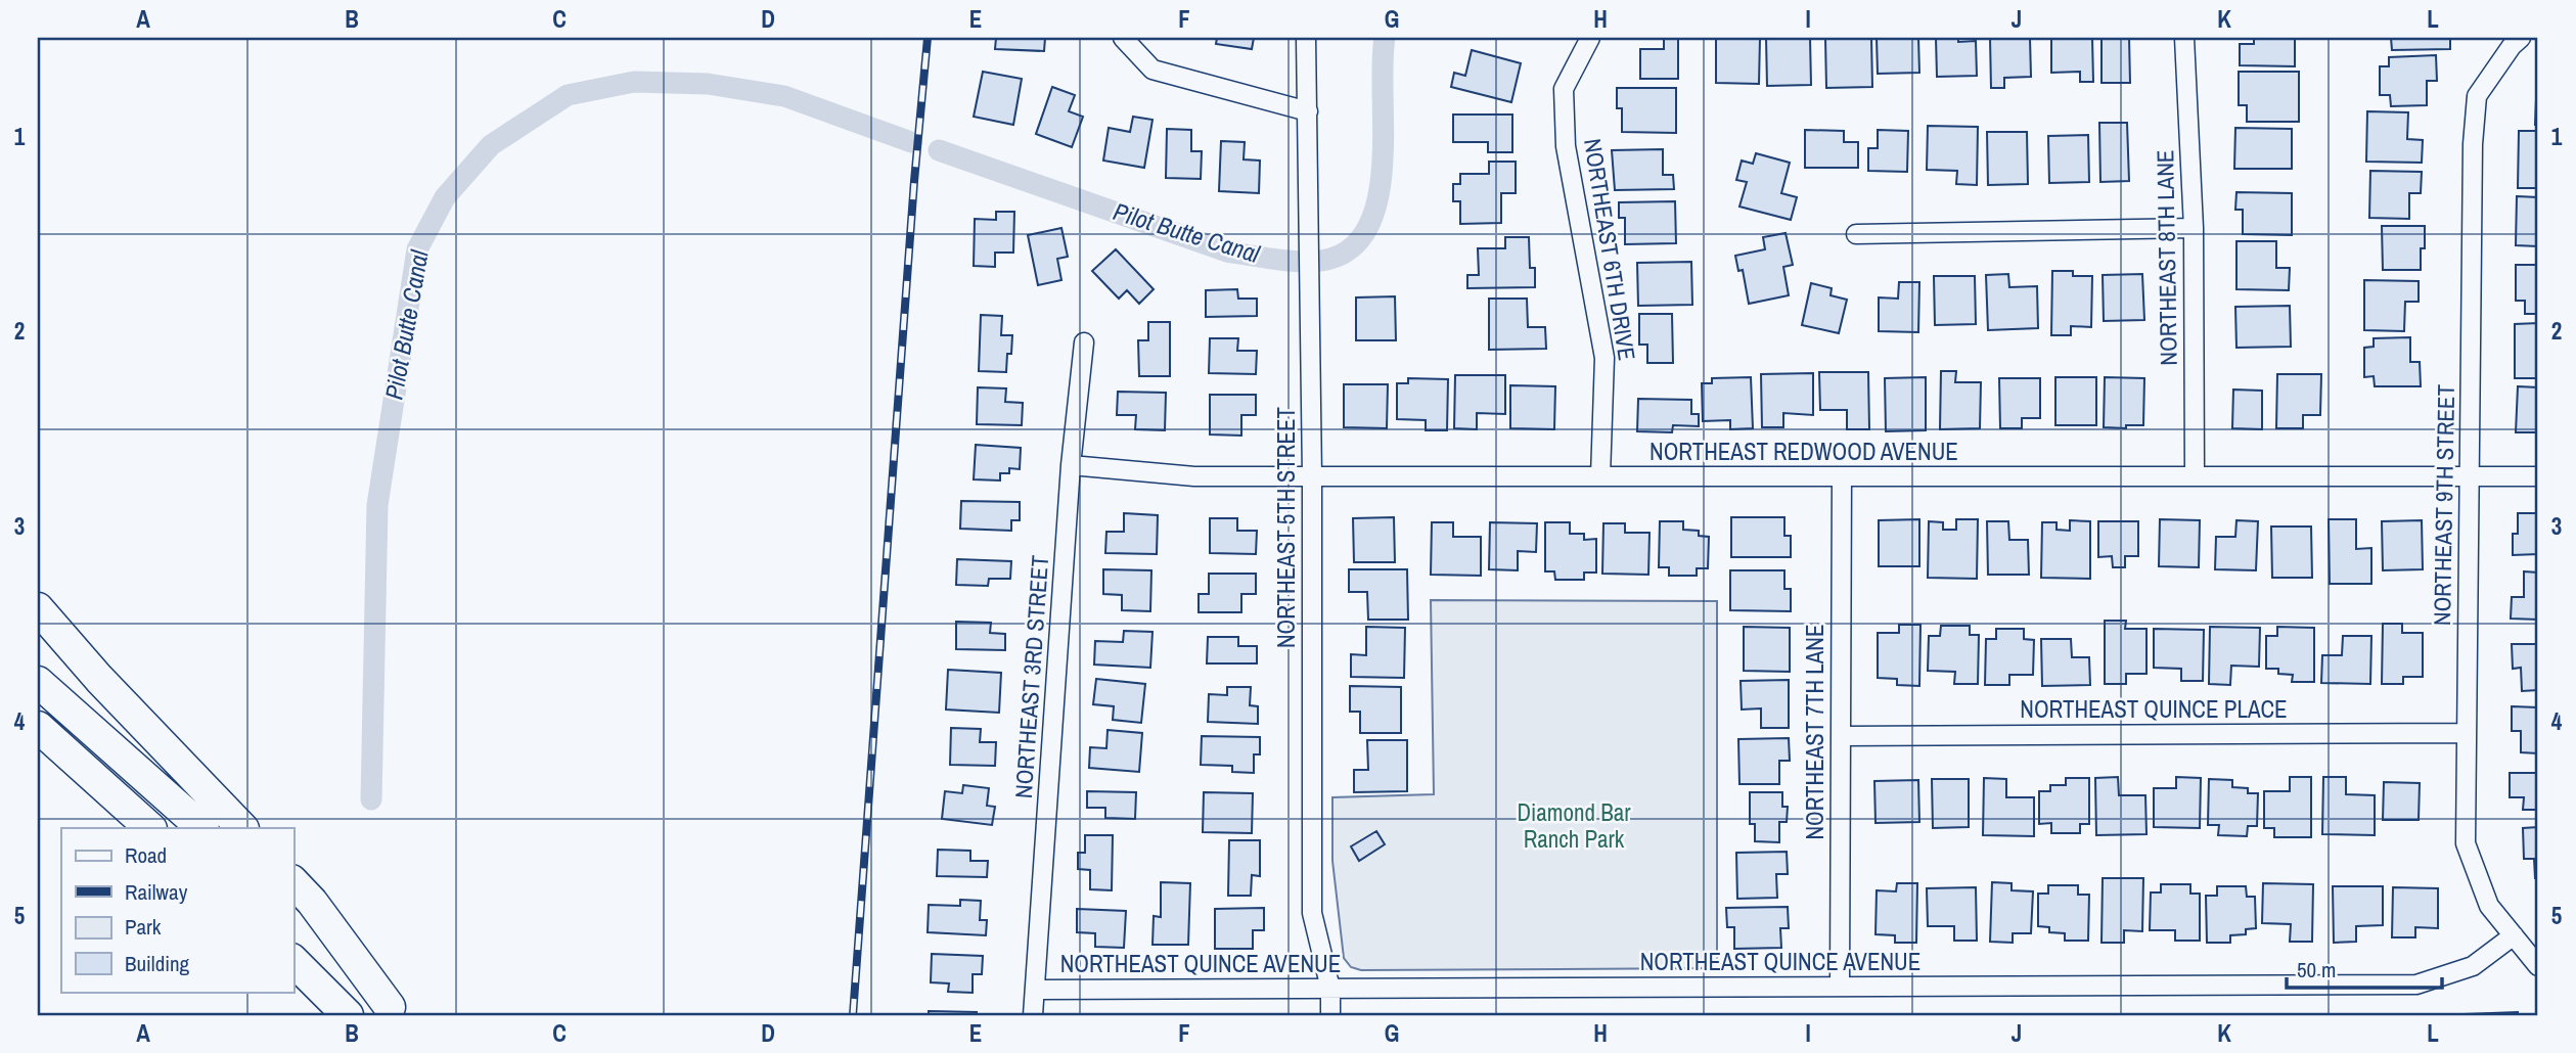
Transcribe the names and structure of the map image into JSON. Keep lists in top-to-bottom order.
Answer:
{
  "streets": {
    "street": [
      "NORTHEAST 6TH DRIVE",
      "NORTHEAST 8TH LANE",
      "NORTHEAST REDWOOD AVENUE",
      "NORTHEAST 9TH STREET",
      "NORTHEAST 5TH STREET",
      "NORTHEAST 3RD STREET",
      "NORTHEAST QUINCE PLACE",
      "NORTHEAST 7TH LANE",
      "NORTHEAST QUINCE AVENUE"
    ]
  },
  "crossings": [
    ["NORTHEAST 6TH DRIVE", "NORTHEAST REDWOOD AVENUE"],
    ["NORTHEAST 8TH LANE", "NORTHEAST REDWOOD AVENUE"],
    ["NORTHEAST REDWOOD AVENUE", "NORTHEAST 9TH STREET"],
    ["NORTHEAST REDWOOD AVENUE", "NORTHEAST 5TH STREET"],
    ["NORTHEAST REDWOOD AVENUE", "NORTHEAST 3RD STREET"],
    ["NORTHEAST REDWOOD AVENUE", "NORTHEAST 7TH LANE"],
    ["NORTHEAST 9TH STREET", "NORTHEAST QUINCE PLACE"],
    ["NORTHEAST 9TH STREET", "NORTHEAST QUINCE AVENUE"],
    ["NORTHEAST 5TH STREET", "NORTHEAST QUINCE AVENUE"],
    ["NORTHEAST 3RD STREET", "NORTHEAST QUINCE AVENUE"],
    ["NORTHEAST QUINCE PLACE", "NORTHEAST 7TH LANE"],
    ["NORTHEAST 7TH LANE", "NORTHEAST QUINCE AVENUE"]
  ],
  "water": ["Pilot Butte Canal"],
  "parks": ["Diamond Bar Ranch Park"],
  "legend": [
    "Road",
    "Railway",
    "Park",
    "Building"
  ],
  "scale_bar": "50 m",
  "grid": {
    "columns": [
      "A",
      "B",
      "C",
      "D",
      "E",
      "F",
      "G",
      "H",
      "I",
      "J",
      "K",
      "L"
    ],
    "rows": [
      "1",
      "2",
      "3",
      "4",
      "5"
    ]
  }
}
